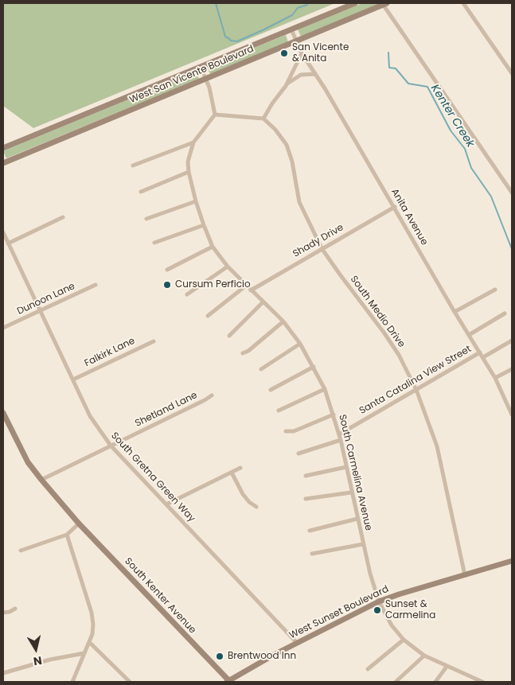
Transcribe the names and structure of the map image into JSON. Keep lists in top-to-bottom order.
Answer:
{
  "streets": {
    "main road": ["West San Vicente Boulevard", "South Kenter Avenue", "West Sunset Boulevard"],
    "street": [
      "Anita Avenue",
      "Shady Drive",
      "Dunoon Lane",
      "South Medio Drive",
      "Falkirk Lane",
      "Santa Catalina View Street",
      "Shetland Lane",
      "South Carmelina Avenue",
      "South Gretna Green Way"
    ]
  },
  "crossings": [
    ["West San Vicente Boulevard", "Anita Avenue"],
    ["Anita Avenue", "Shady Drive"],
    ["Anita Avenue", "Santa Catalina View Street"],
    ["Shady Drive", "South Medio Drive"],
    ["Shady Drive", "South Carmelina Avenue"],
    ["Dunoon Lane", "South Gretna Green Way"],
    ["South Medio Drive", "Santa Catalina View Street"],
    ["South Medio Drive", "West Sunset Boulevard"],
    ["Falkirk Lane", "South Gretna Green Way"],
    ["Santa Catalina View Street", "South Carmelina Avenue"],
    ["Shetland Lane", "South Gretna Green Way"],
    ["Shetland Lane", "South Kenter Avenue"],
    ["South Carmelina Avenue", "West Sunset Boulevard"],
    ["South Gretna Green Way", "West Sunset Boulevard"],
    ["South Kenter Avenue", "West Sunset Boulevard"]
  ],
  "water": ["Kenter Creek"],
  "places": [
    "San Vicente & Anita",
    "Cursum Perficio",
    "Sunset & Carmelina",
    "Brentwood Inn"
  ],
  "north": "bottom"
}
